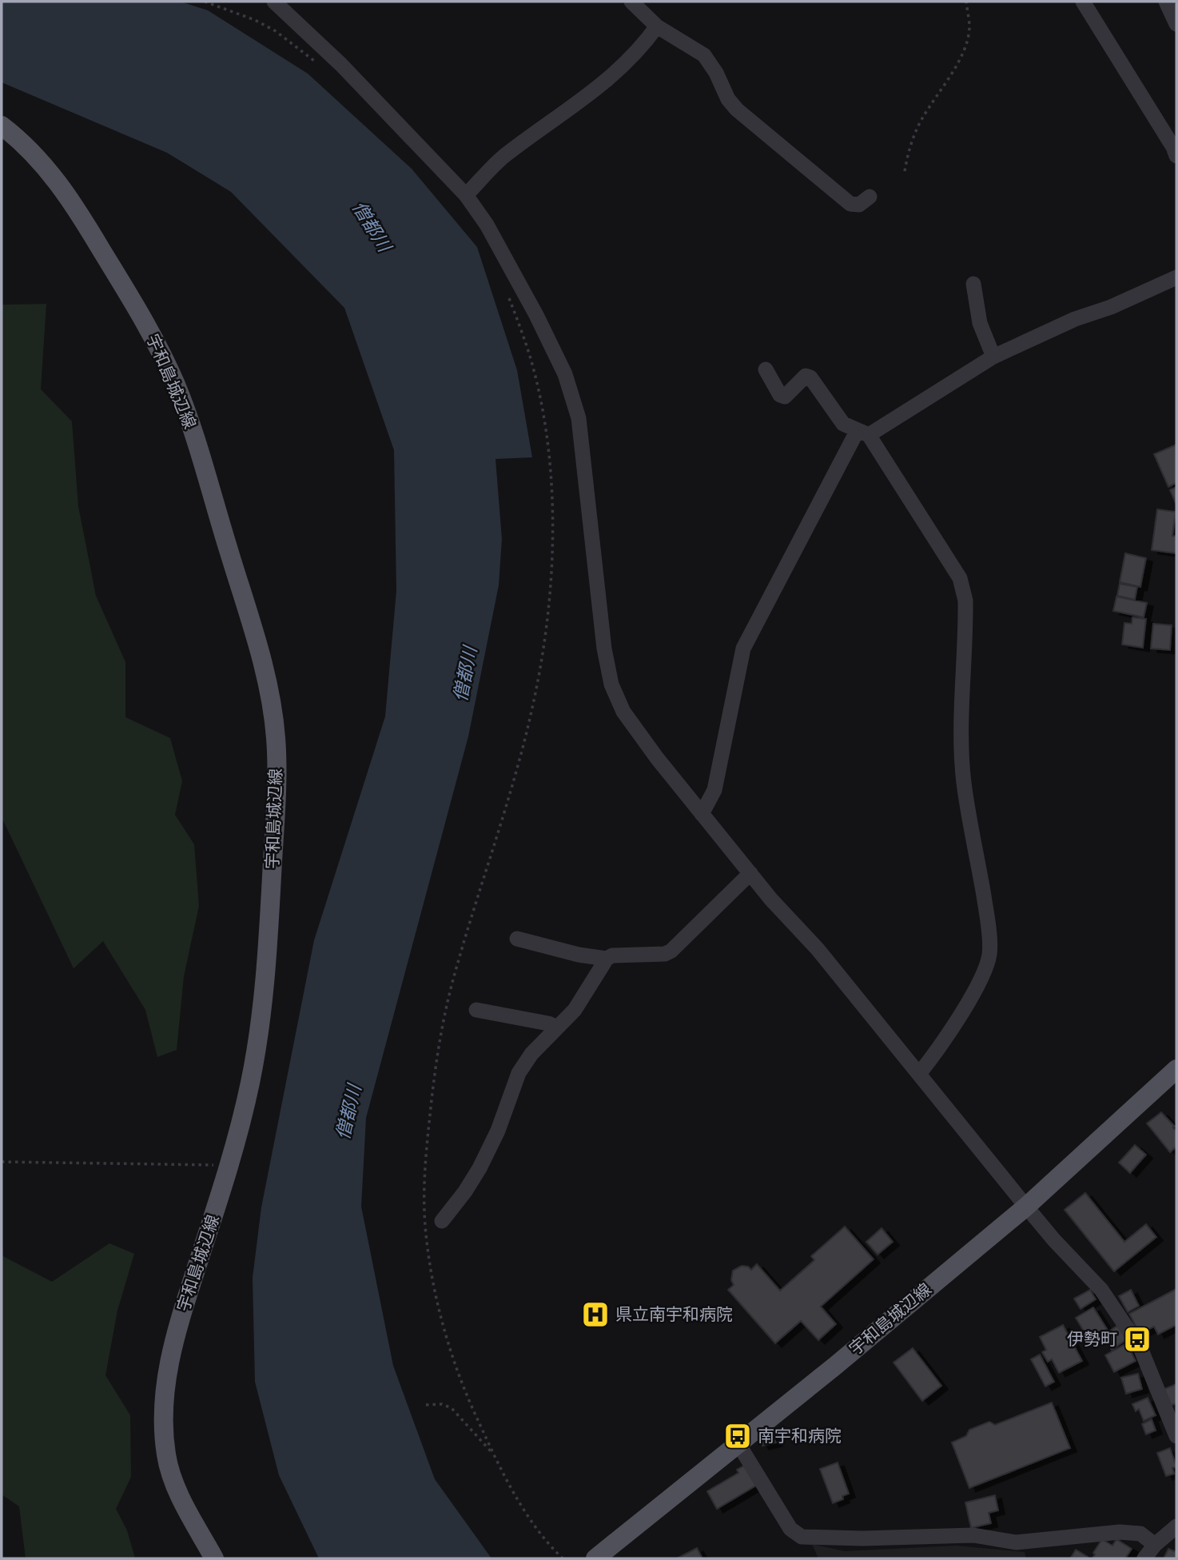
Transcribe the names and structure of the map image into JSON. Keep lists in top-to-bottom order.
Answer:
{
  "streets": {
    "main road": ["宇和島城辺線"]
  },
  "water": ["僧都川"],
  "places": {
    "hospital": ["県立南宇和病院"],
    "bus stop": ["伊勢町", "南宇和病院"]
  }
}
